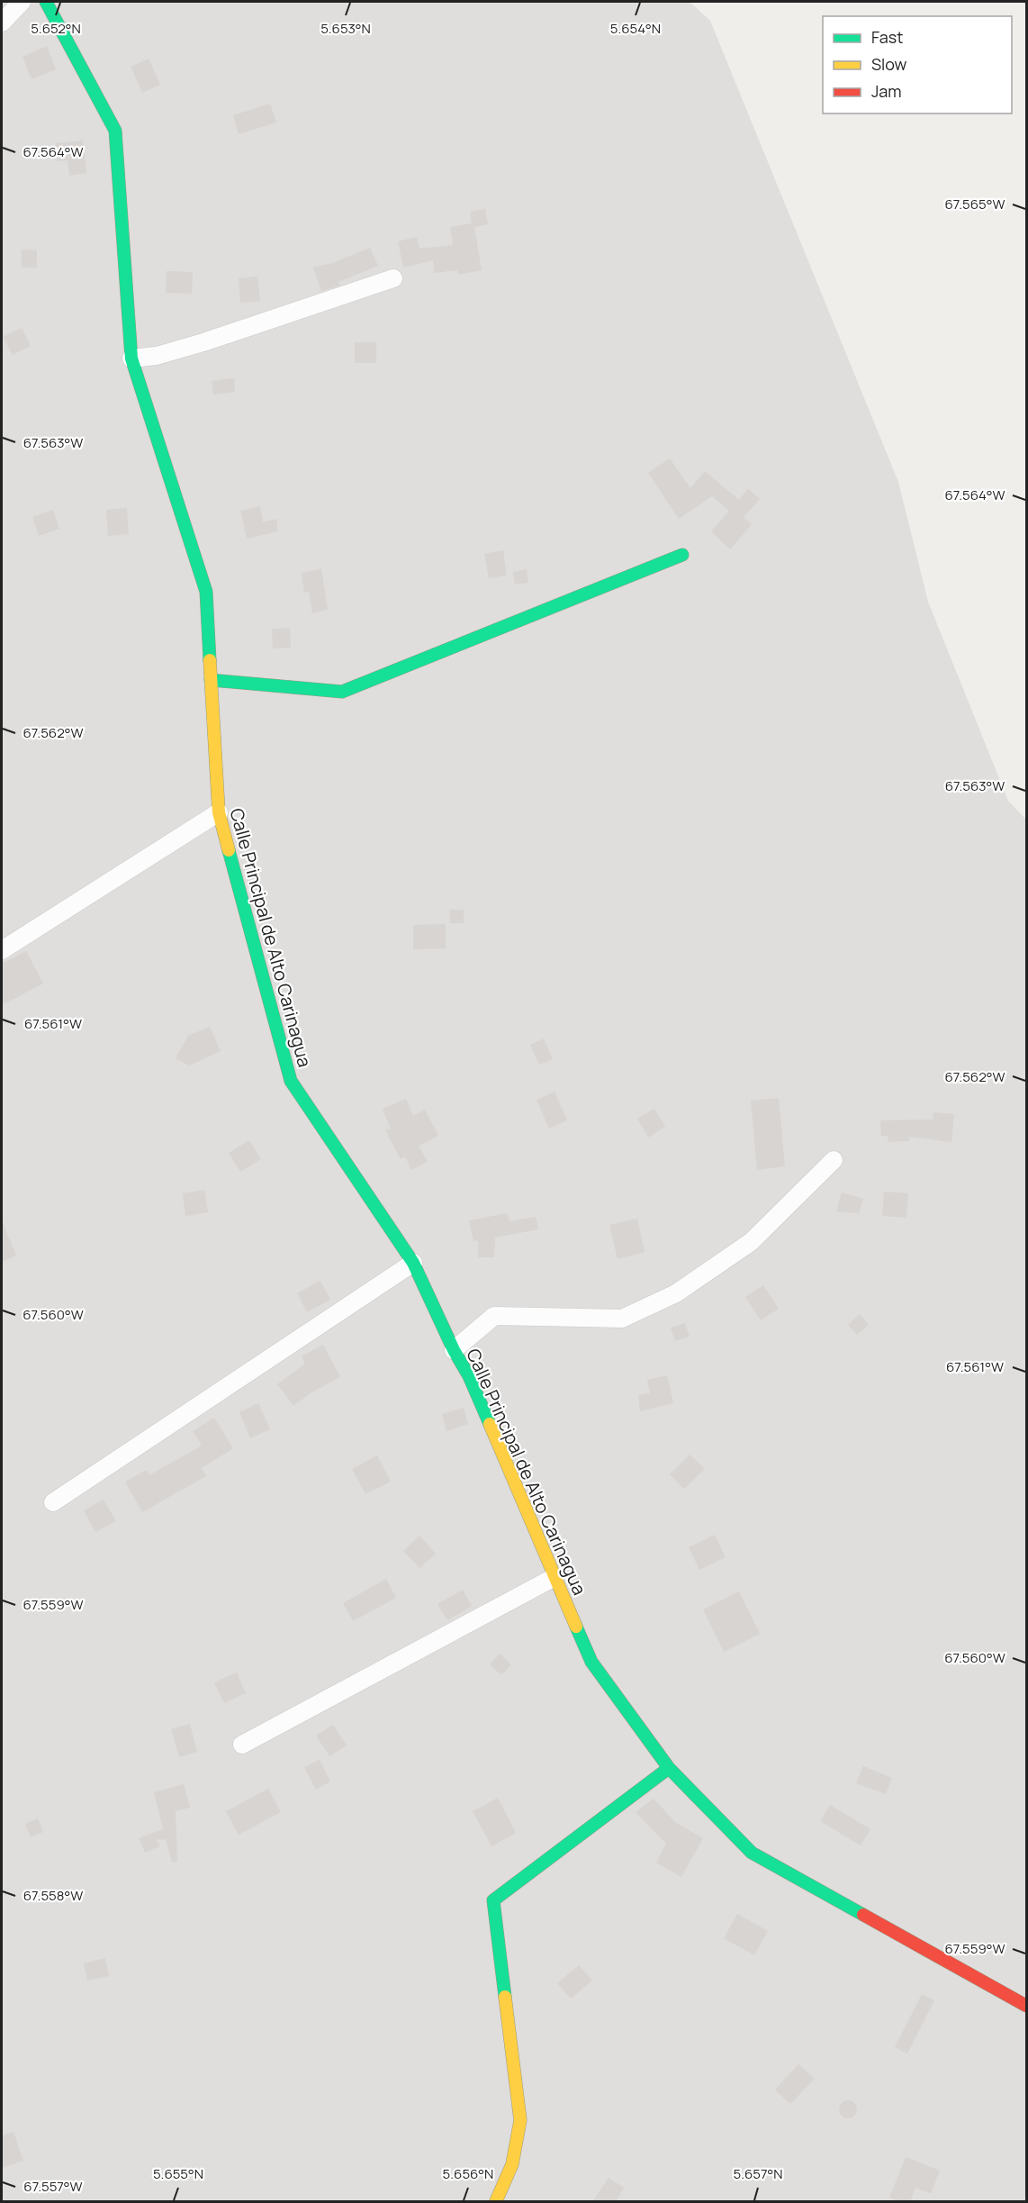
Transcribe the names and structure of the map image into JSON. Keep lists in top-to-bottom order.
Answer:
{
  "streets": {
    "street": ["Calle Principal de Alto Carinagua"]
  },
  "legend": ["Fast", "Slow", "Jam"],
  "coordinates": [
    "5.652°N",
    "5.653°N",
    "5.654°N",
    "67.564°W",
    "67.565°W",
    "67.563°W",
    "67.562°W",
    "67.561°W",
    "67.560°W",
    "67.559°W",
    "67.558°W",
    "5.655°N",
    "5.656°N",
    "5.657°N",
    "67.557°W"
  ]
}
